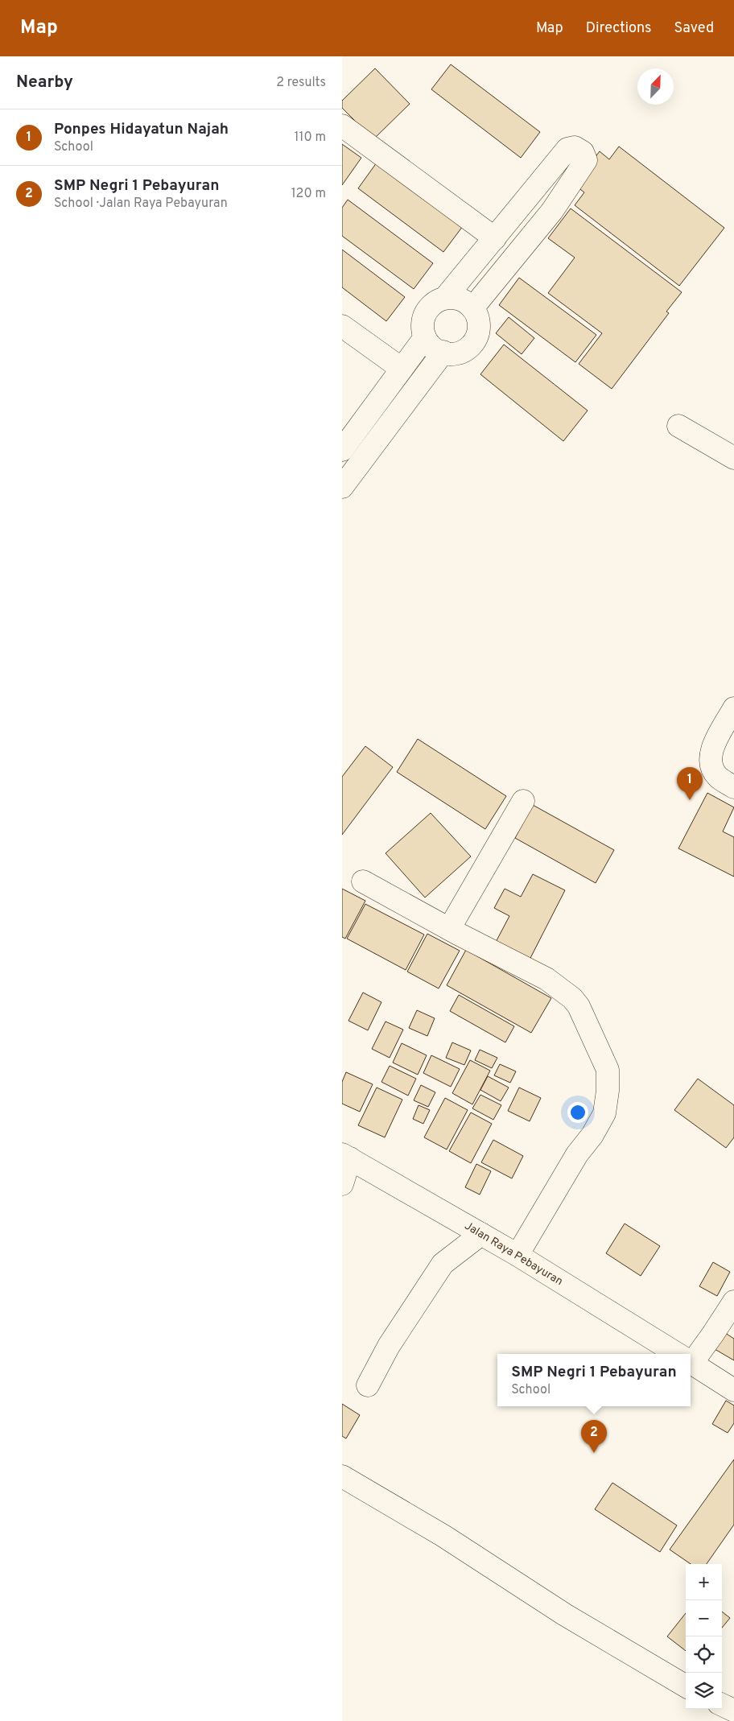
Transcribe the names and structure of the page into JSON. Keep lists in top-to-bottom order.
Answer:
{
  "streets": {
    "street": ["Jalan Raya Pebayuran"]
  },
  "north": "top right",
  "page": {
    "header": "Map",
    "nav": ["Map", "Directions", "Saved"],
    "heading": ["Nearby", "2 results"],
    "list": [
      {
        "mark": "1",
        "name": "Ponpes Hidayatun Najah",
        "note": "School",
        "value": "110 m"
      },
      {
        "mark": "2",
        "name": "SMP Negri 1 Pebayuran",
        "note": "School · Jalan Raya Pebayuran",
        "value": "120 m"
      }
    ],
    "pins": ["1", "2"],
    "popup": ["SMP Negri 1 Pebayuran", "School"],
    "map_buttons": ["+", "−"]
  }
}
